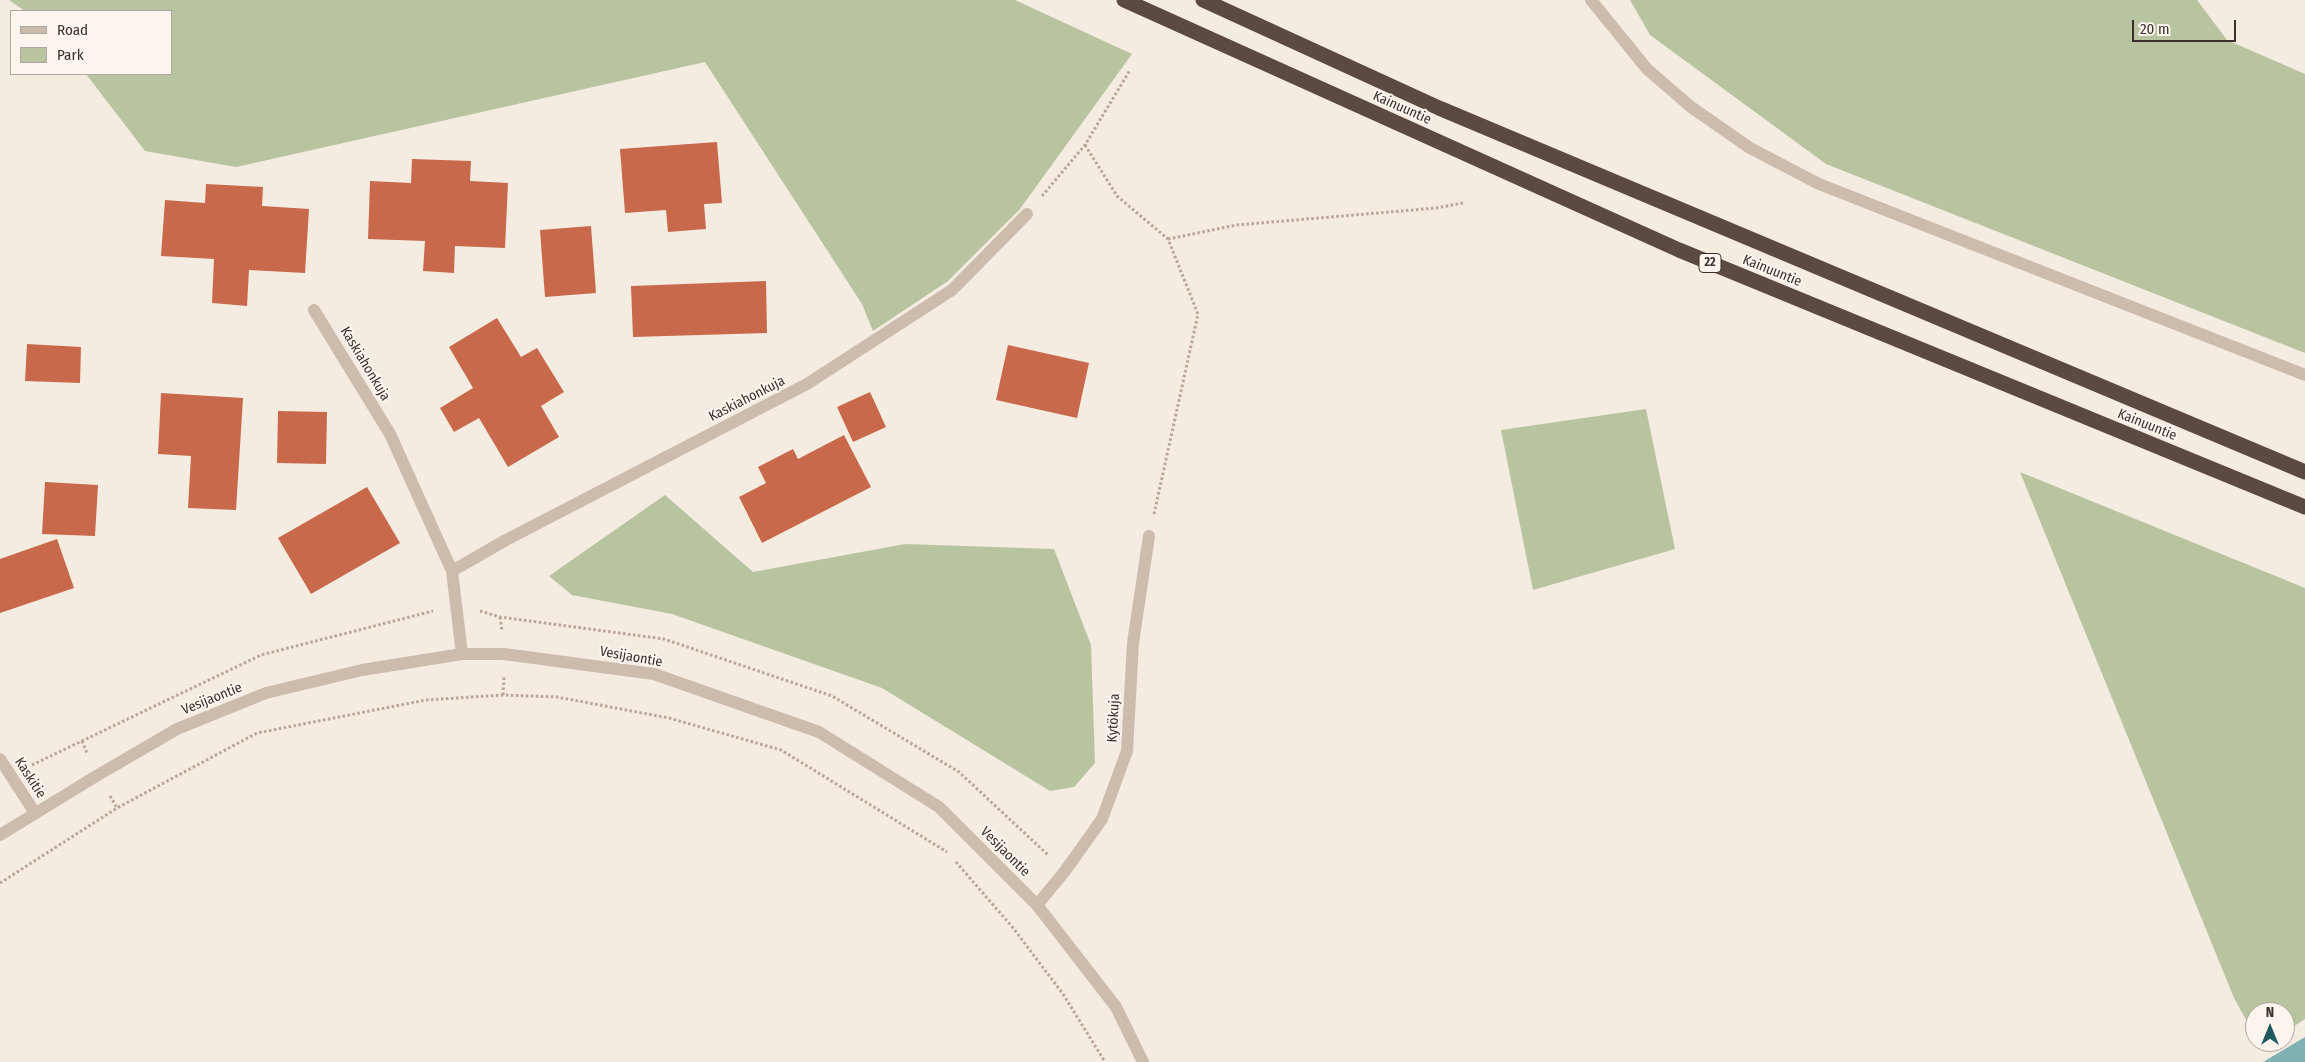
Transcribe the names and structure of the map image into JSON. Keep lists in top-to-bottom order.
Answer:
{
  "streets": {
    "highway": ["Kainuuntie", "22"],
    "street": [
      "Kaskiahonkuja",
      "Vesijaontie",
      "Kytökuja",
      "Kaskitie"
    ]
  },
  "crossings": [
    ["Kaskiahonkuja", "Vesijaontie"],
    ["Vesijaontie", "Kytökuja"],
    ["Vesijaontie", "Kaskitie"]
  ],
  "legend": ["Road", "Park"],
  "scale_bar": "20 m",
  "north": "top"
}
